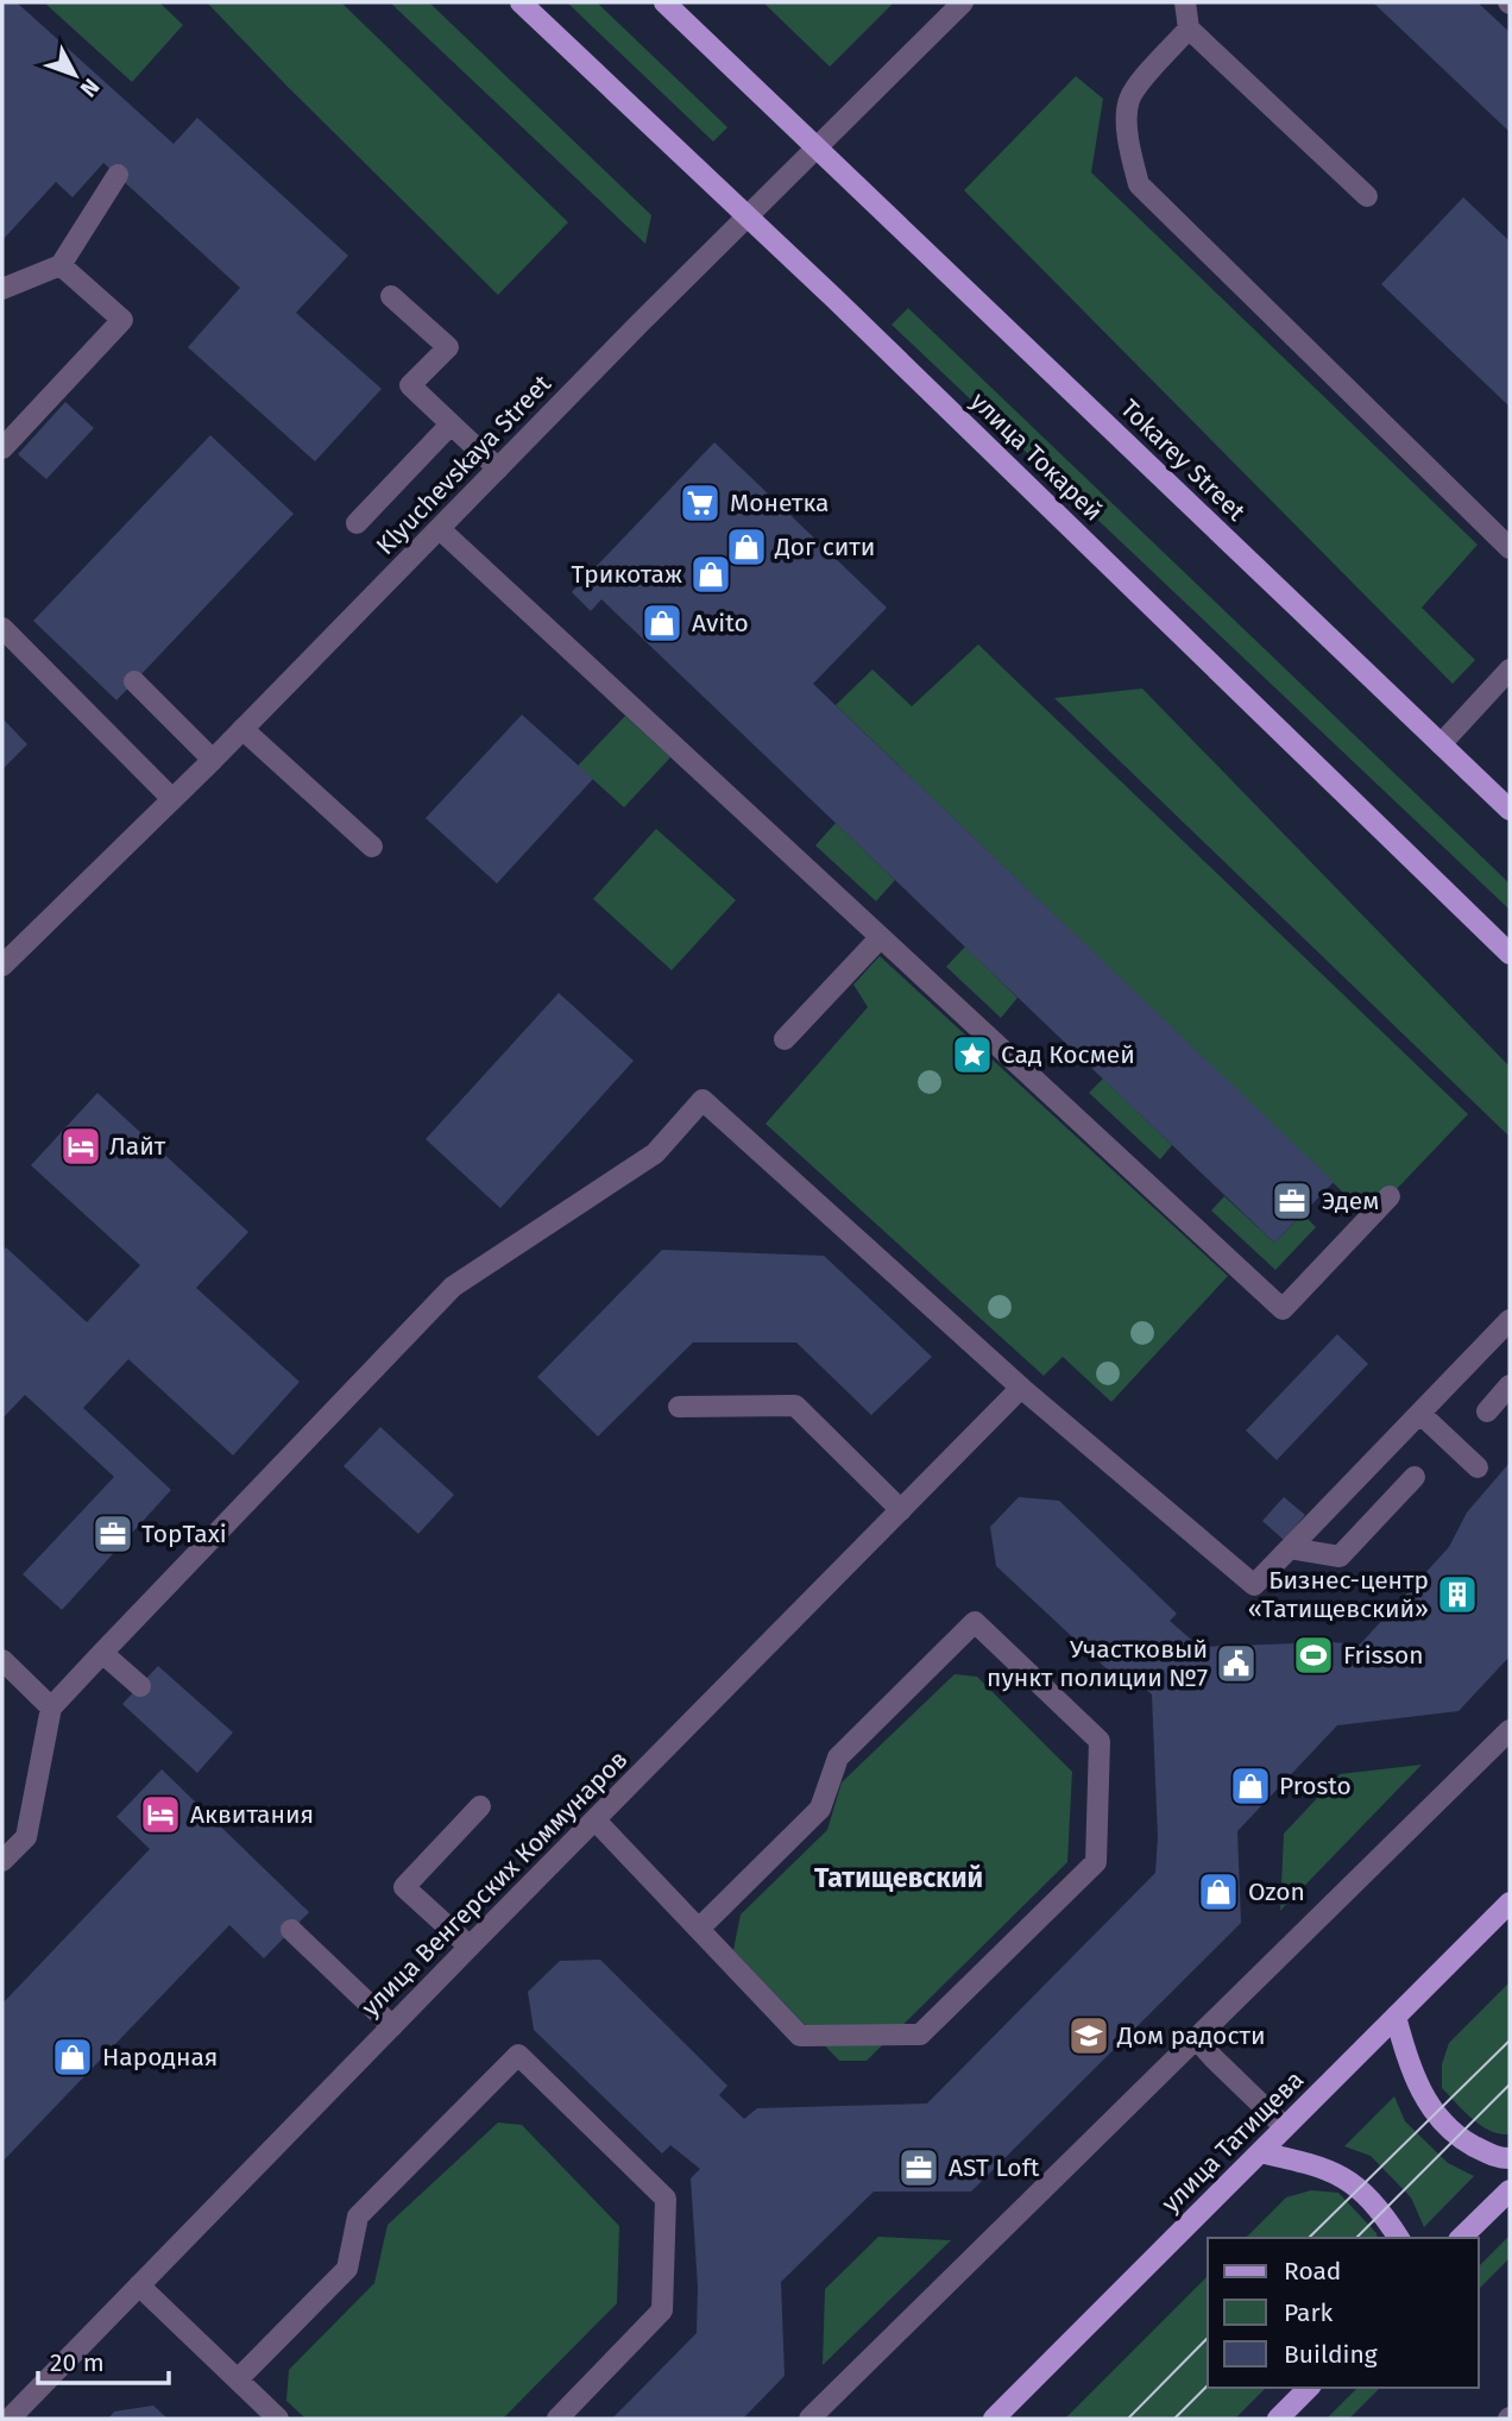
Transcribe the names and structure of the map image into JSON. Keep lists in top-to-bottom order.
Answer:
{
  "streets": {
    "main road": ["улица Токарей", "Tokarey Street", "улица Татищева"],
    "street": ["Klyuchevskaya Street", "улица Венгерских Коммунаров"]
  },
  "crossings": [
    ["улица Токарей", "Klyuchevskaya Street"],
    ["Tokarey Street", "Klyuchevskaya Street"]
  ],
  "districts": ["Татищевский"],
  "places": {
    "supermarket": ["Монетка"],
    "shop": [
      "Дог сити",
      "Трикотаж",
      "Avito",
      "Prosto",
      "Ozon",
      "Народная"
    ],
    "place": ["Сад Космей"],
    "hotel": ["Лайт", "Аквитания"],
    "office": ["Эдем", "TopTaxi", "AST Loft"],
    "building": ["Бизнес-центр «Татищевский»"],
    "sports": ["Frisson"],
    "public building": ["Участковый пункт полиции №7"],
    "school or university": ["Дом радости"]
  },
  "legend": ["Road", "Park", "Building"],
  "scale_bar": "20 m",
  "north": "bottom right"
}
